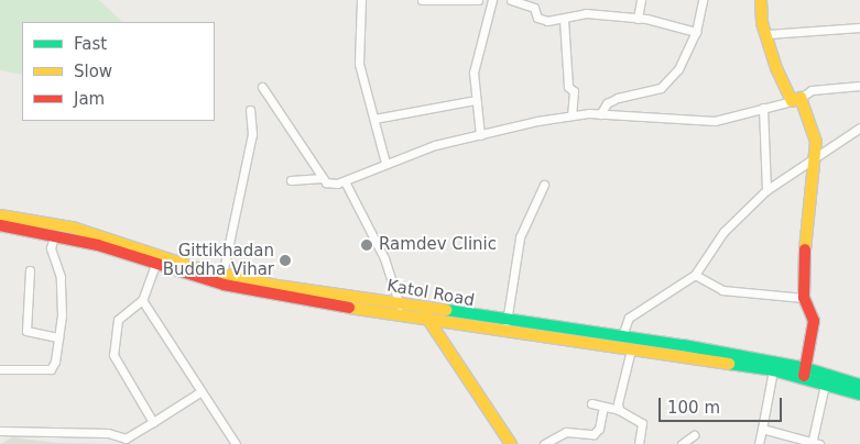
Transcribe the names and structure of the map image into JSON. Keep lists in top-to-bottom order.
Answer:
{
  "streets": {
    "main road": ["Katol Road"]
  },
  "places": ["Ramdev Clinic", "Gittikhadan Buddha Vihar"],
  "legend": ["Fast", "Slow", "Jam"],
  "scale_bar": "100 m"
}
